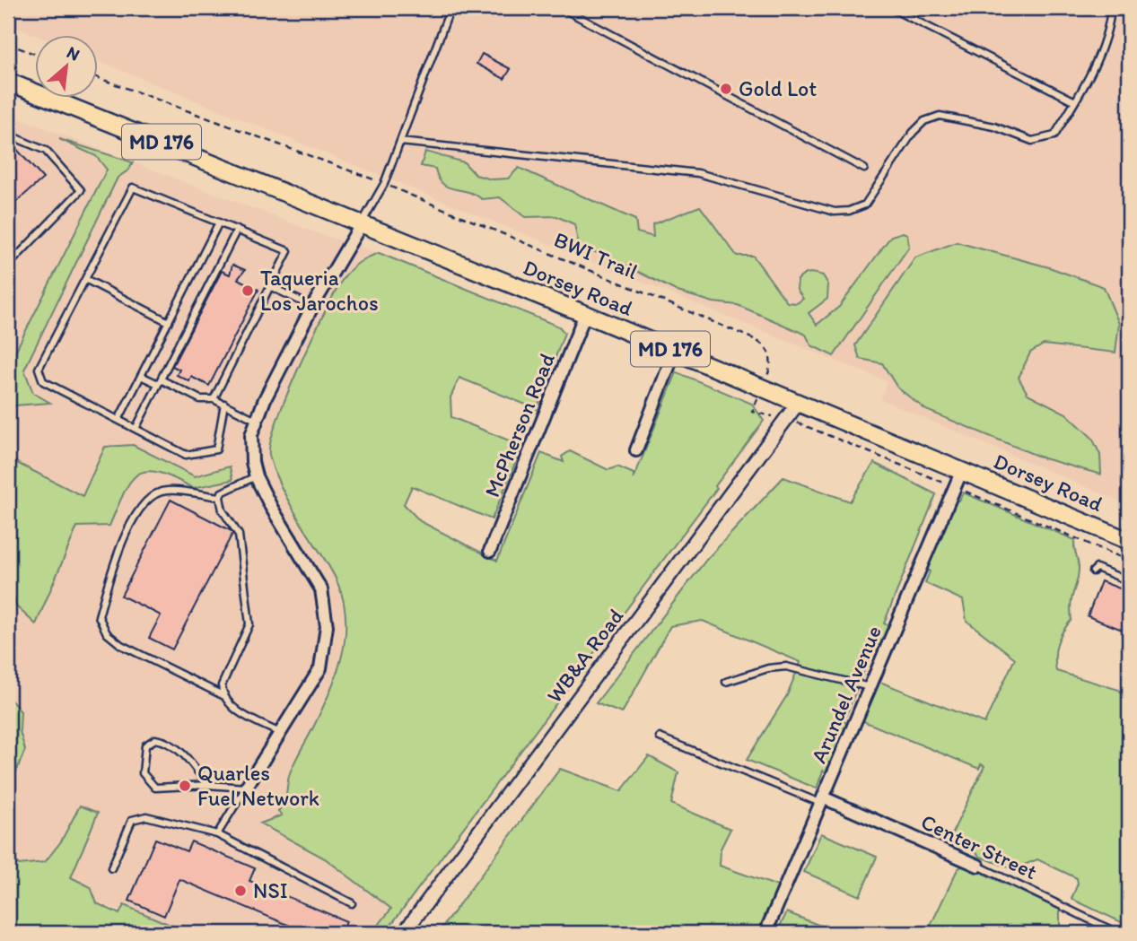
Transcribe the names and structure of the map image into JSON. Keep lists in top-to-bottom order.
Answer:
{
  "streets": {
    "main road": ["MD 176", "Dorsey Road"],
    "street": [
      "McPherson Road",
      "WB&A Road",
      "Arundel Avenue",
      "Center Street"
    ],
    "path": ["BWI Trail"]
  },
  "crossings": [
    ["Dorsey Road", "McPherson Road"],
    ["Dorsey Road", "WB&A Road"],
    ["Dorsey Road", "Arundel Avenue"],
    ["Arundel Avenue", "Center Street"]
  ],
  "places": [
    "Gold Lot",
    "Taqueria Los Jarochos",
    "Quarles Fuel Network",
    "NSI"
  ],
  "north": "top right"
}
